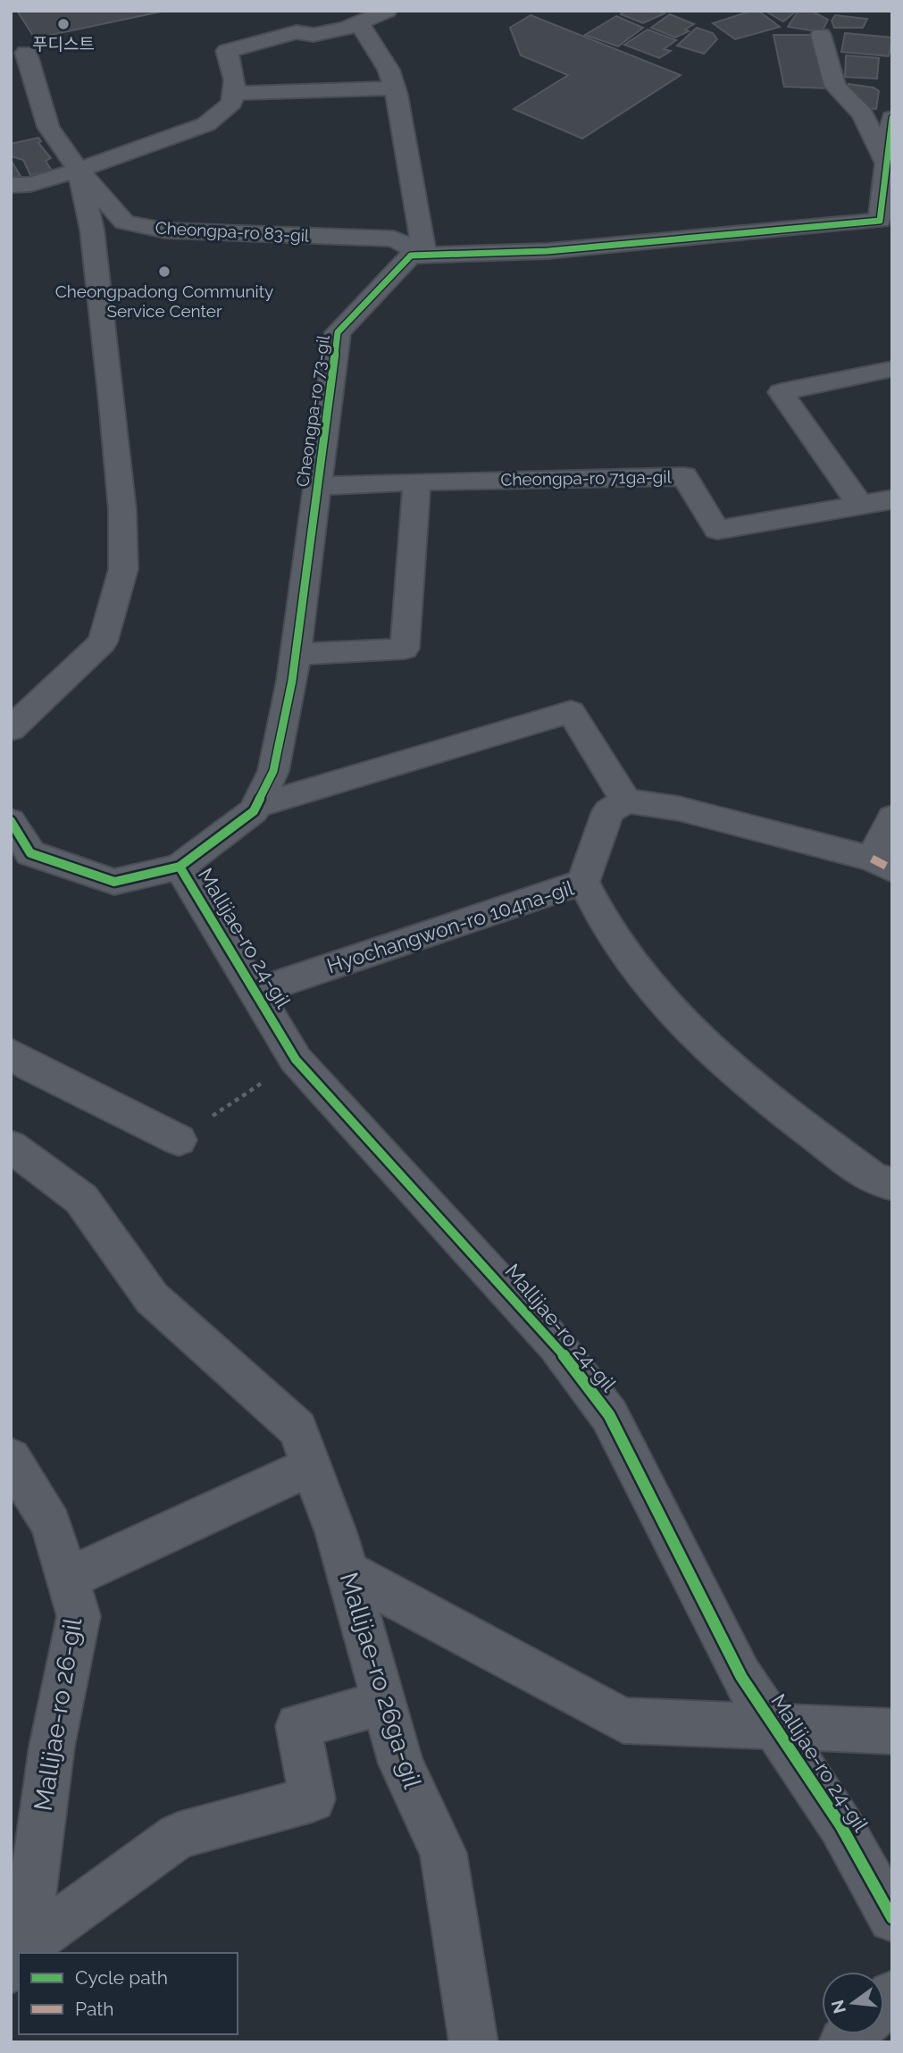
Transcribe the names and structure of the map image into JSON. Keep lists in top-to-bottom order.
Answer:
{
  "streets": {
    "street": [
      "Cheongpa-ro 83-gil",
      "Cheongpa-ro 73-gil",
      "Cheongpa-ro 71ga-gil",
      "Hyochangwon-ro 104na-gil",
      "Mallijae-ro 24-gil",
      "Mallijae-ro 26ga-gil",
      "Mallijae-ro 26-gil"
    ]
  },
  "crossings": [
    ["Cheongpa-ro 83-gil", "Cheongpa-ro 73-gil"],
    ["Cheongpa-ro 73-gil", "Cheongpa-ro 71ga-gil"],
    ["Cheongpa-ro 73-gil", "Mallijae-ro 24-gil"],
    ["Hyochangwon-ro 104na-gil", "Mallijae-ro 24-gil"],
    ["Mallijae-ro 24-gil", "Mallijae-ro 26ga-gil"],
    ["Mallijae-ro 26ga-gil", "Mallijae-ro 26-gil"]
  ],
  "places": ["푸디스트", "Cheongpadong Community Service Center"],
  "legend": ["Cycle path", "Path"],
  "north": "left"
}
